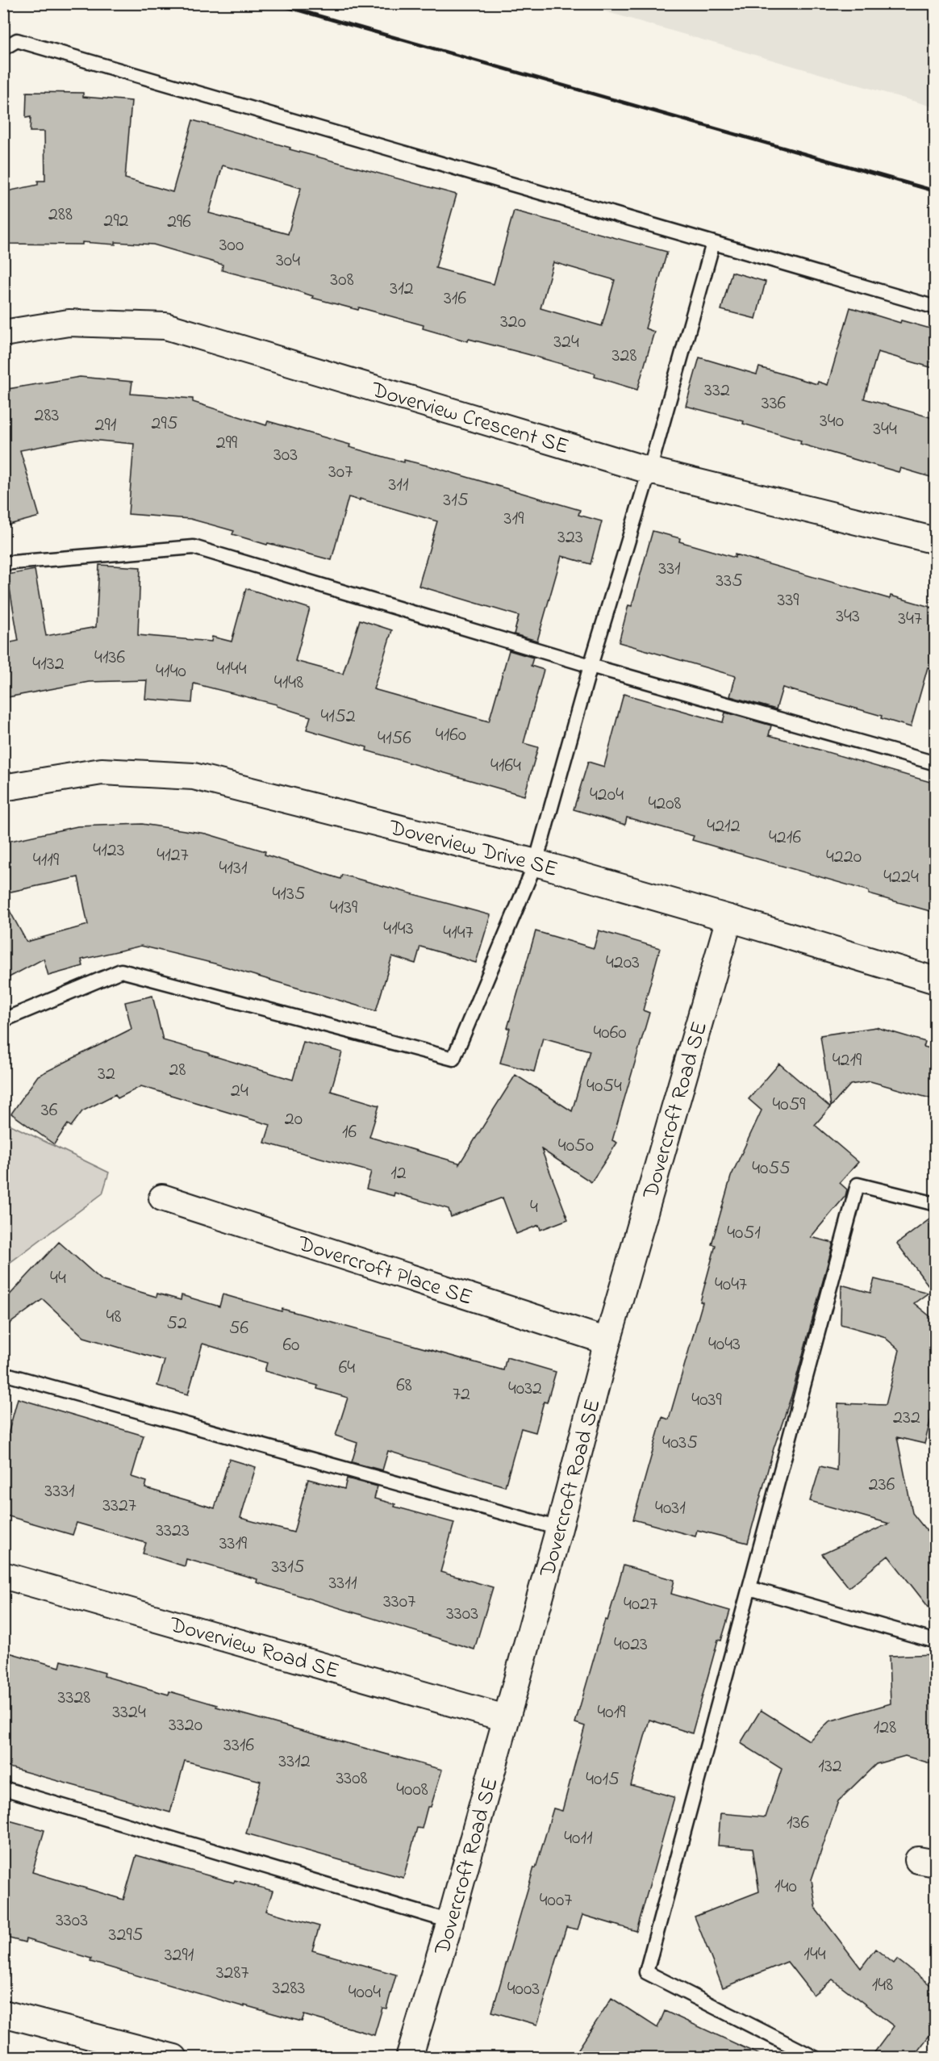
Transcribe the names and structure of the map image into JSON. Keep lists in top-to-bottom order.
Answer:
{
  "streets": {
    "street": [
      "Doverview Crescent SE",
      "Doverview Drive SE",
      "Dovercroft Road SE",
      "Dovercroft Place SE",
      "Doverview Road SE"
    ]
  },
  "crossings": [
    ["Doverview Drive SE", "Dovercroft Road SE"],
    ["Dovercroft Road SE", "Dovercroft Place SE"],
    ["Dovercroft Road SE", "Doverview Road SE"]
  ],
  "house_numbers": [
    "288",
    "292",
    "296",
    "300",
    "304",
    "308",
    "312",
    "316",
    "320",
    "324",
    "328",
    "332",
    "336",
    "283",
    "340",
    "295",
    "291",
    "344",
    "299",
    "303",
    "307",
    "311",
    "315",
    "319",
    "323",
    "331",
    "335",
    "339",
    "343",
    "347",
    "4136",
    "4132",
    "4144",
    "4140",
    "4148",
    "4152",
    "4160",
    "4156",
    "4164",
    "4204",
    "4208",
    "4212",
    "4216",
    "4123",
    "4127",
    "4220",
    "4119",
    "4131",
    "4224",
    "4135",
    "4139",
    "4143",
    "4147",
    "4203",
    "4060",
    "4219",
    "28",
    "32",
    "4054",
    "24",
    "4059",
    "36",
    "20",
    "16",
    "4050",
    "4055",
    "12",
    "4",
    "4051",
    "44",
    "4047",
    "48",
    "52",
    "56",
    "4043",
    "60",
    "64",
    "68",
    "4032",
    "72",
    "4039",
    "232",
    "4035",
    "236",
    "3331",
    "3327",
    "4031",
    "3323",
    "3319",
    "3315",
    "3311",
    "3307",
    "4027",
    "3303",
    "4023",
    "3328",
    "3324",
    "4019",
    "3320",
    "128",
    "3316",
    "3312",
    "132",
    "3308",
    "4015",
    "4008",
    "136",
    "4011",
    "140",
    "4007",
    "3303",
    "3295",
    "144",
    "3291",
    "3287",
    "148",
    "3283",
    "4003",
    "4004"
  ]
}
